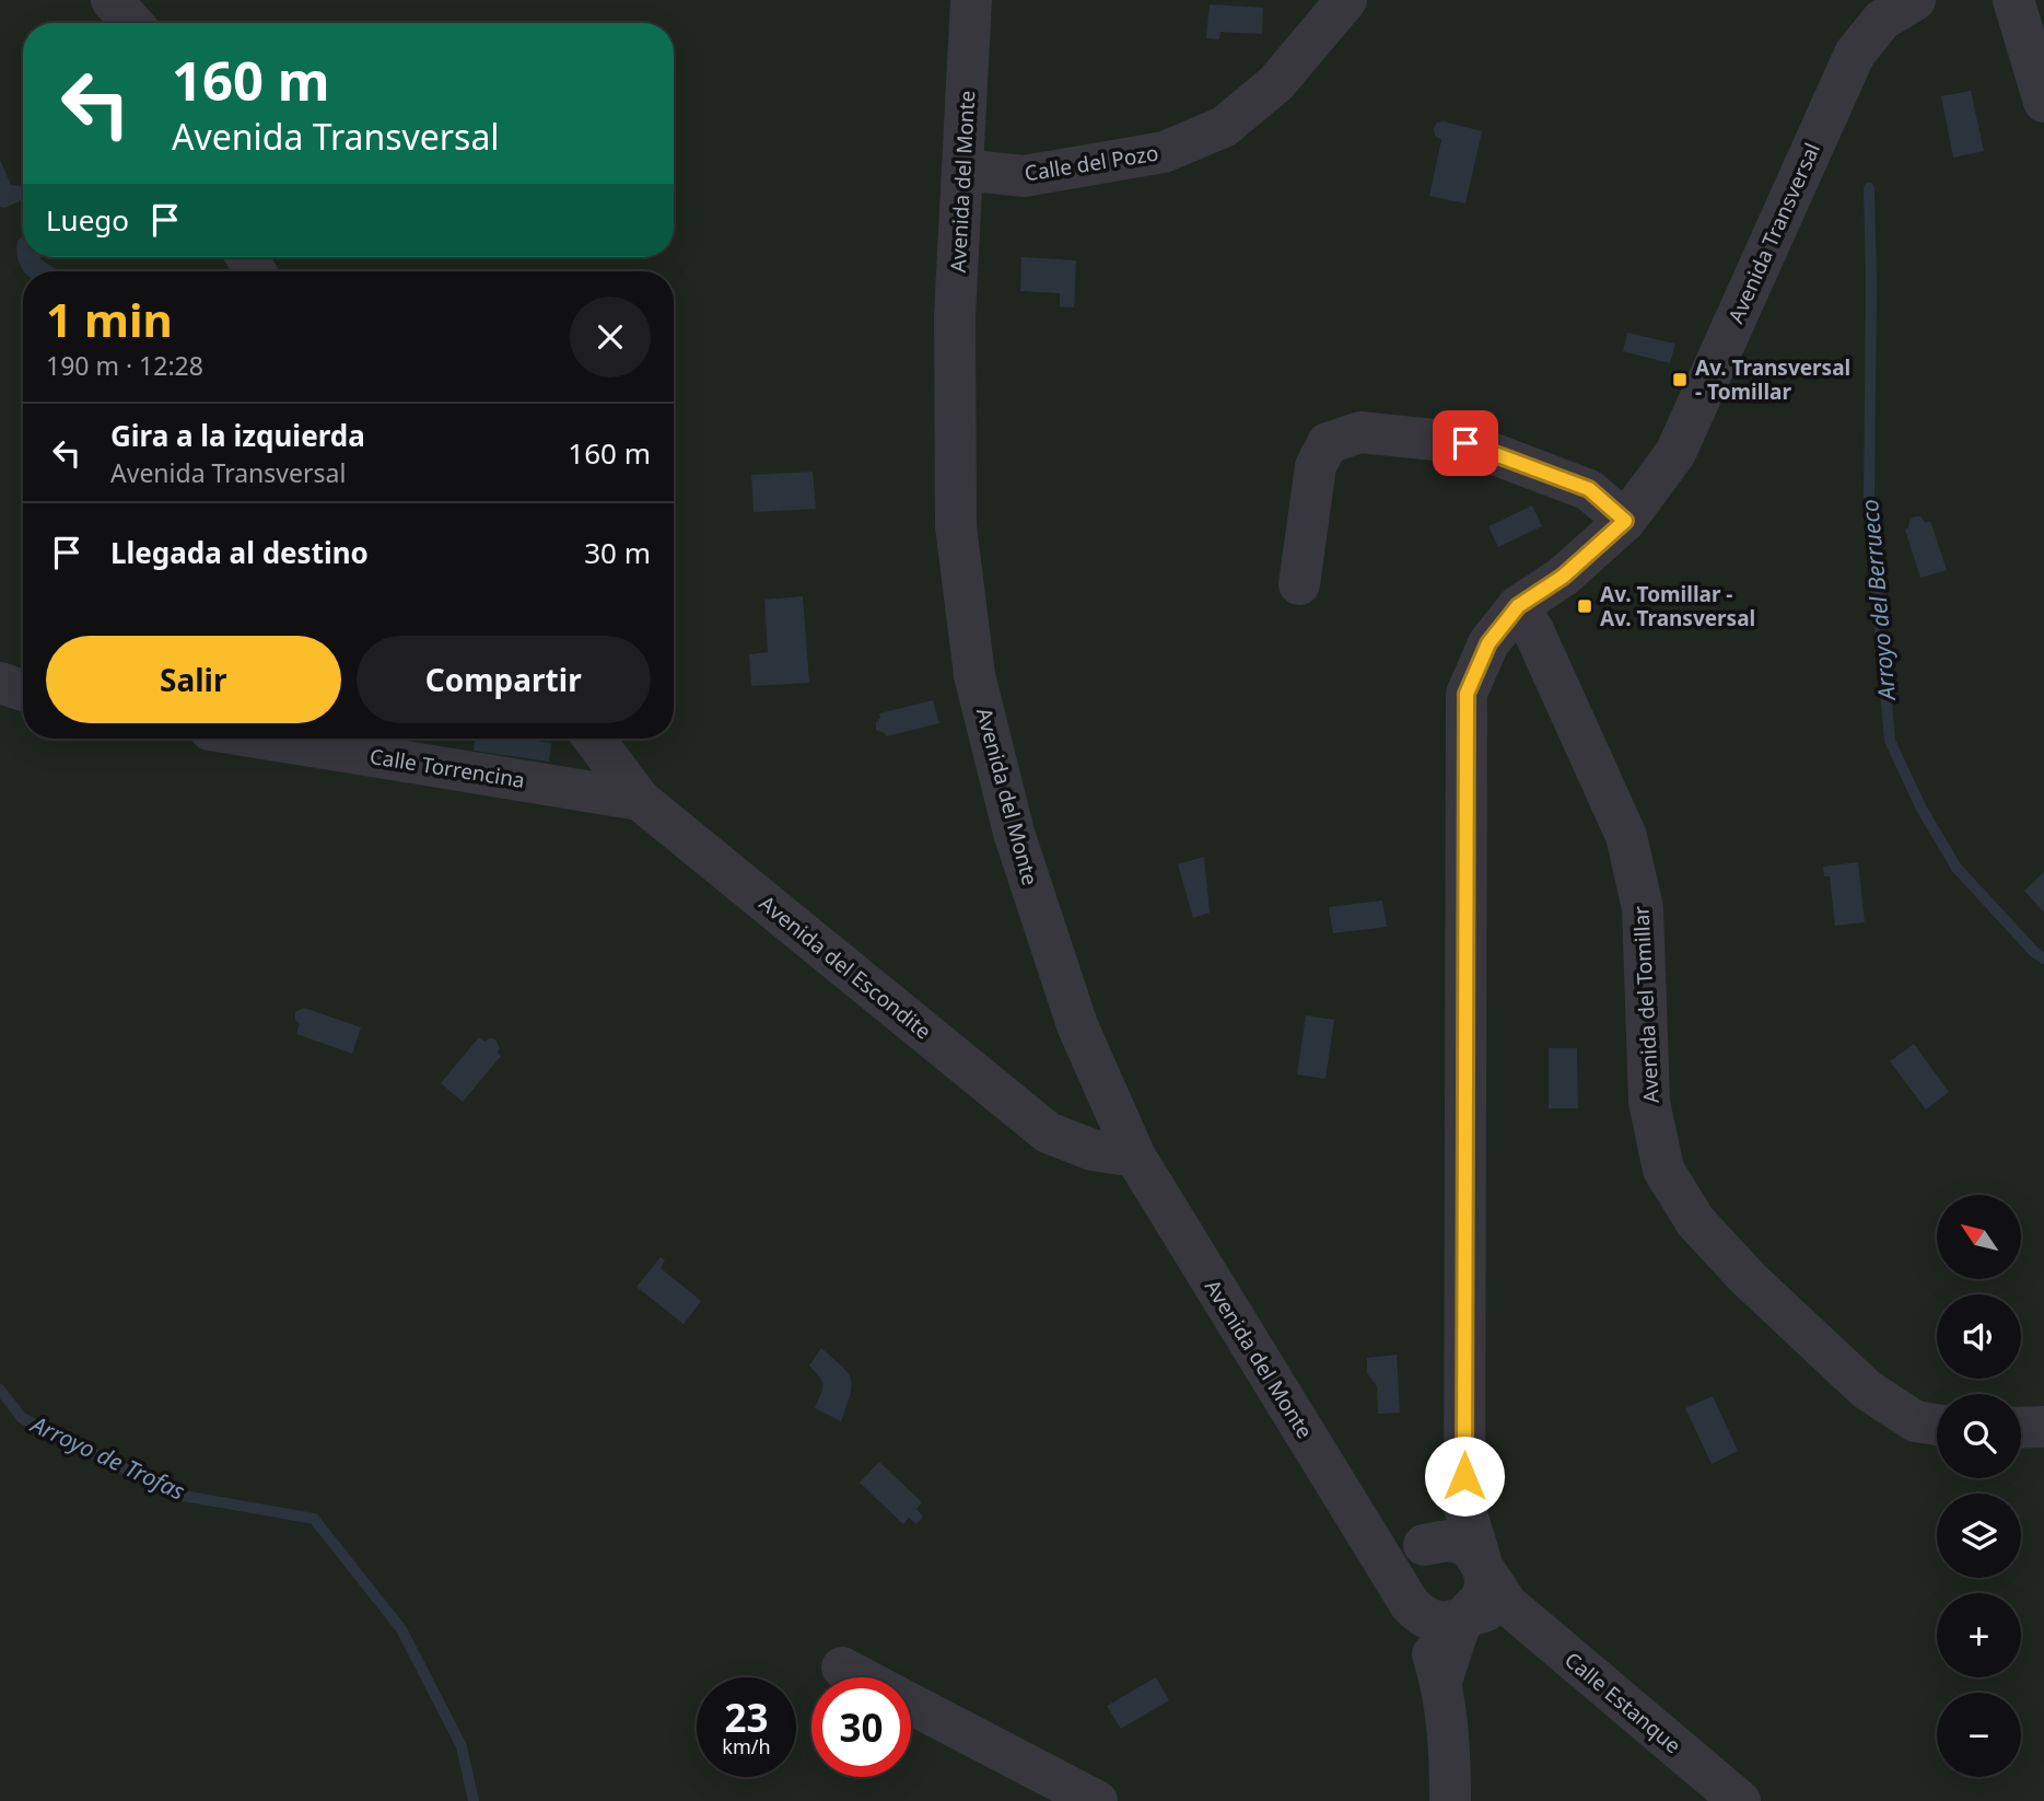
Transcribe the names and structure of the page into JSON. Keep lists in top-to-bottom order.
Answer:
{
  "streets": {
    "street": [
      "Calle del Pozo",
      "Avenida del Monte",
      "Avenida Transversal",
      "Calle Torrencina",
      "Avenida del Escondite",
      "Avenida del Tomillar",
      "Calle Estanque"
    ]
  },
  "crossings": [
    ["Calle del Pozo", "Avenida del Monte"],
    ["Avenida del Monte", "Avenida Transversal"],
    ["Avenida del Monte", "Avenida del Escondite"],
    ["Avenida del Monte", "Calle Estanque"],
    ["Avenida Transversal", "Avenida del Tomillar"],
    ["Avenida Transversal", "Calle Estanque"],
    ["Calle Torrencina", "Avenida del Escondite"]
  ],
  "water": ["Arroyo del Berrueco", "Arroyo de Trofas"],
  "places": {
    "transit": ["Av. Transversal - Tomillar", "Av. Tomillar - Av. Transversal"]
  },
  "north": "top left",
  "page": {
    "turn": ["160 m", "Avenida Transversal"],
    "then": "Luego",
    "heading": ["1 min", "190 m · 12:28"],
    "list": [
      {
        "name": "Gira a la izquierda",
        "note": "Avenida Transversal",
        "value": "160 m"
      },
      {
        "name": "Llegada al destino",
        "value": "30 m"
      }
    ],
    "buttons": ["Salir", "Compartir"],
    "map_buttons": ["+", "−"],
    "speed": "23 km/h",
    "limit": "30"
  }
}
